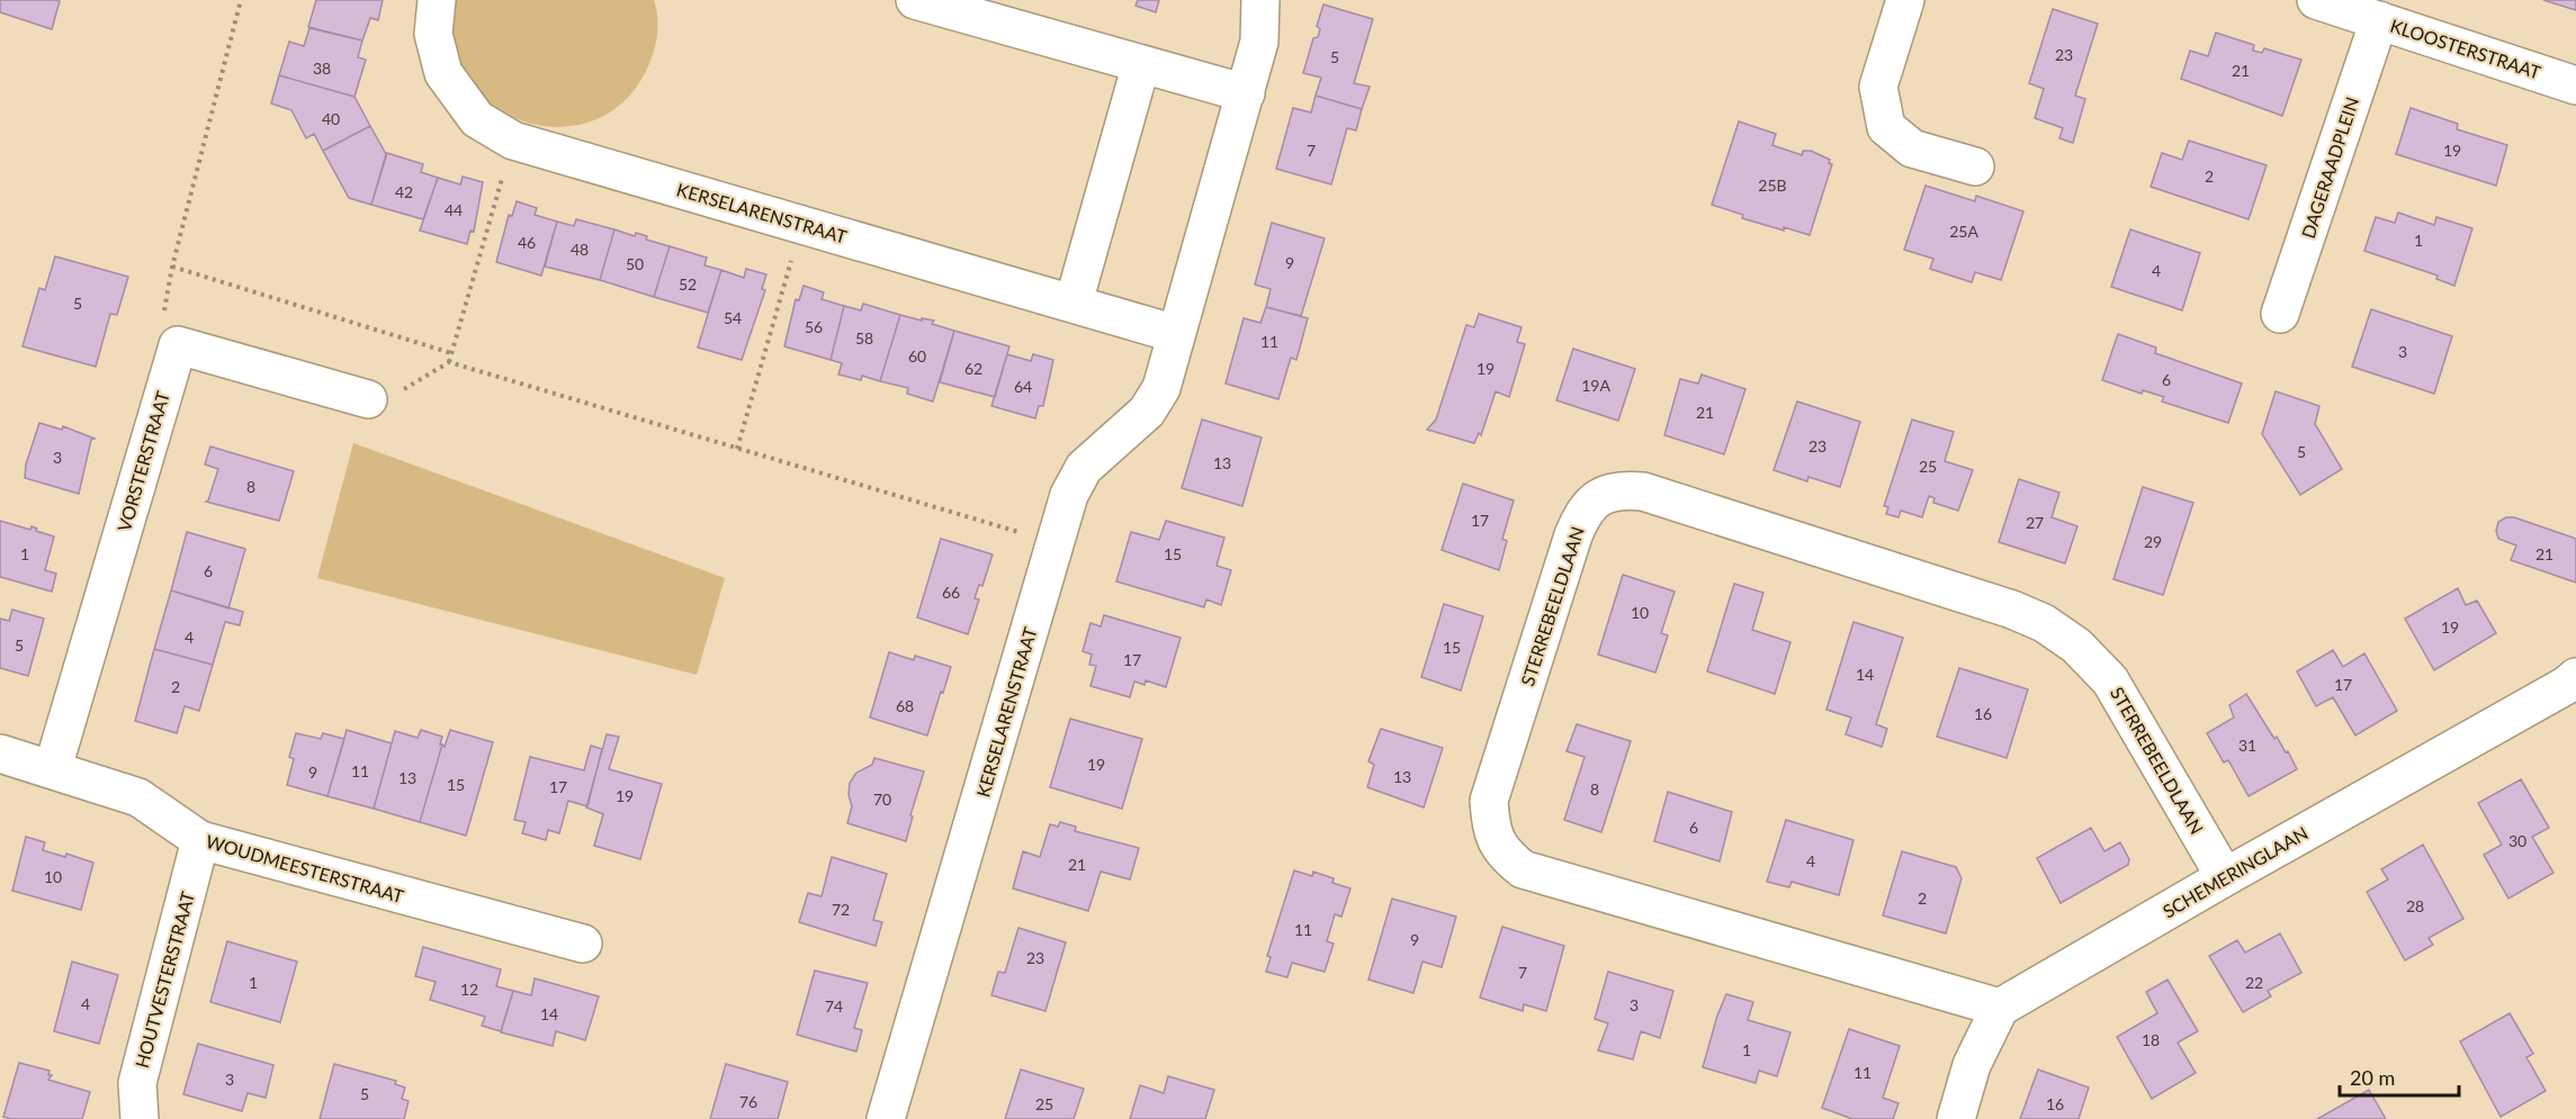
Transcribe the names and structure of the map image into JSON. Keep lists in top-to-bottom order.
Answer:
{
  "streets": {
    "street": [
      "KLOOSTERSTRAAT",
      "DAGERAADPLEIN",
      "KERSELARENSTRAAT",
      "VORSTERSTRAAT",
      "STERREBEELDLAAN",
      "WOUDMEESTERSTRAAT",
      "SCHEMERINGLAAN",
      "HOUTVESTERSTRAAT"
    ]
  },
  "crossings": [
    ["KLOOSTERSTRAAT", "DAGERAADPLEIN"],
    ["VORSTERSTRAAT", "WOUDMEESTERSTRAAT"],
    ["STERREBEELDLAAN", "SCHEMERINGLAAN"],
    ["WOUDMEESTERSTRAAT", "HOUTVESTERSTRAAT"]
  ],
  "house_numbers": [
    "23",
    "5",
    "38",
    "21",
    "40",
    "7",
    "19",
    "2",
    "25B",
    "42",
    "44",
    "25A",
    "1",
    "46",
    "48",
    "9",
    "50",
    "4",
    "52",
    "5",
    "54",
    "56",
    "58",
    "11",
    "3",
    "60",
    "62",
    "19",
    "6",
    "19A",
    "64",
    "21",
    "23",
    "5",
    "3",
    "13",
    "25",
    "8",
    "17",
    "27",
    "29",
    "1",
    "15",
    "21",
    "6",
    "66",
    "10",
    "19",
    "4",
    "5",
    "15",
    "17",
    "14",
    "17",
    "2",
    "68",
    "16",
    "31",
    "19",
    "11",
    "9",
    "13",
    "13",
    "15",
    "17",
    "8",
    "19",
    "70",
    "6",
    "30",
    "4",
    "21",
    "10",
    "2",
    "28",
    "72",
    "11",
    "9",
    "23",
    "7",
    "1",
    "22",
    "12",
    "4",
    "3",
    "74",
    "14",
    "18",
    "1",
    "11",
    "3",
    "5",
    "76",
    "25",
    "16"
  ],
  "scale_bar": "20 m"
}
